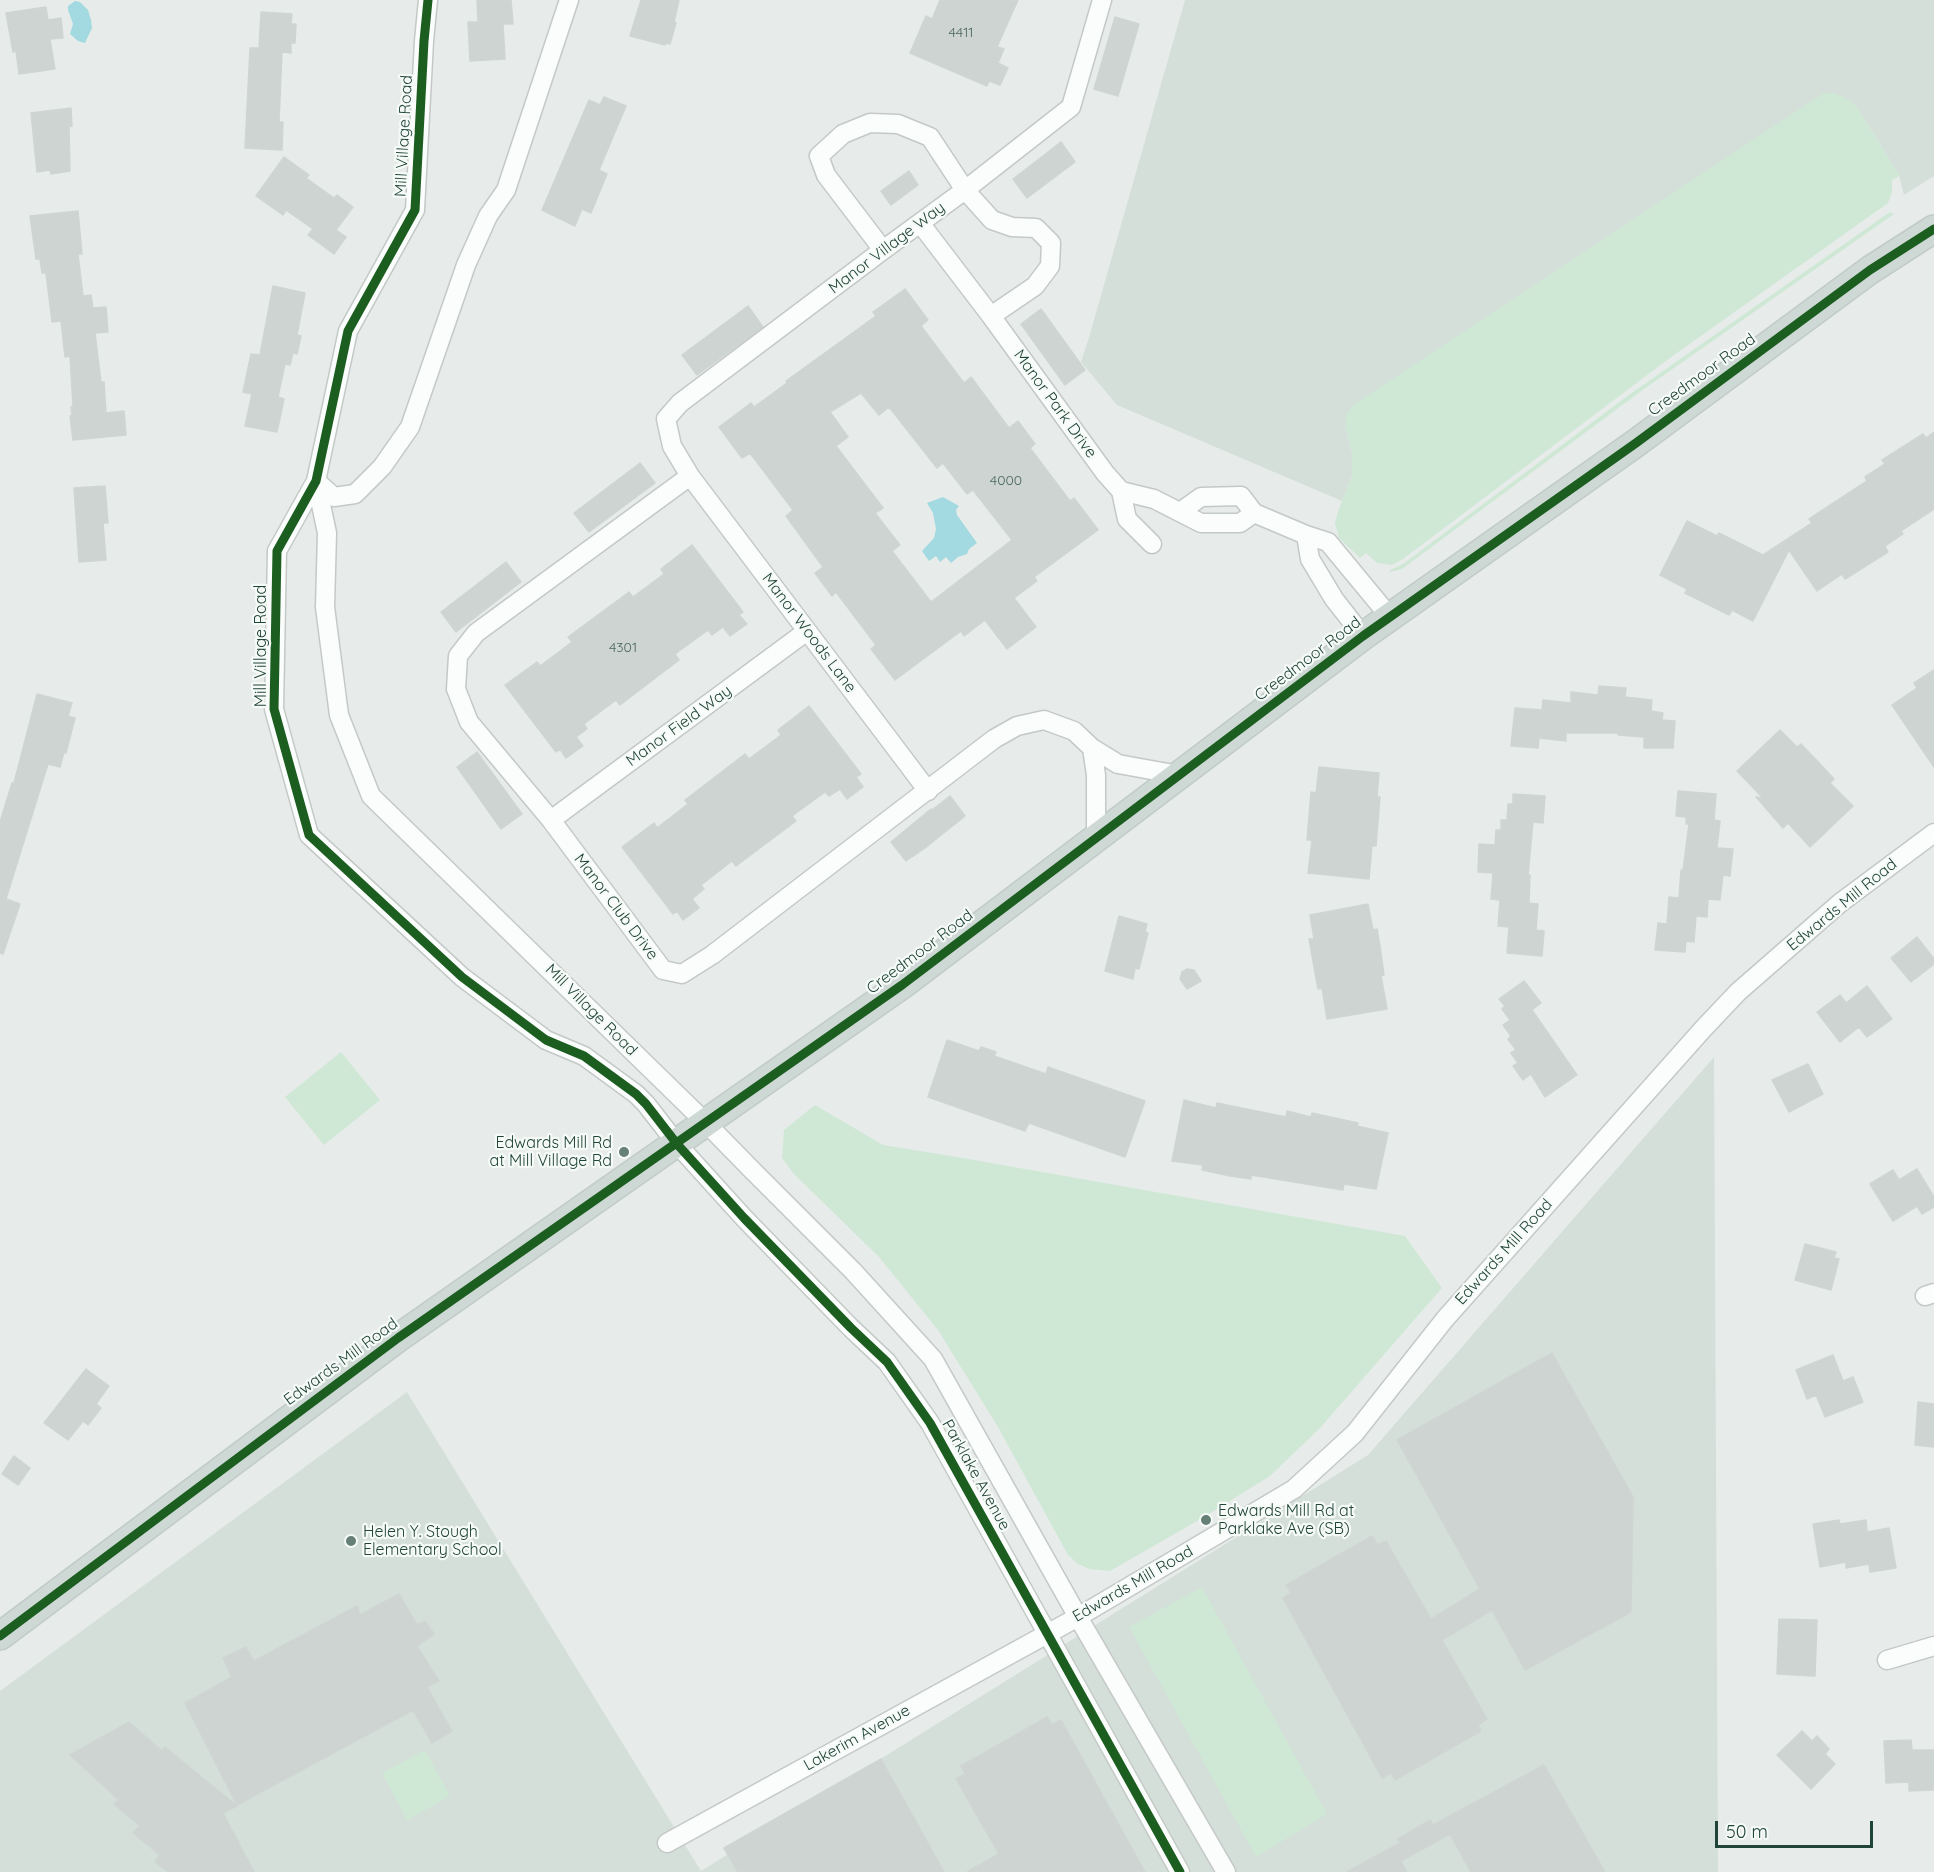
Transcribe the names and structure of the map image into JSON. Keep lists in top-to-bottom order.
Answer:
{
  "streets": {
    "main road": ["Creedmoor Road", "Edwards Mill Road"],
    "street": [
      "Mill Village Road",
      "Manor Village Way",
      "Manor Park Drive",
      "Manor Woods Lane",
      "Manor Field Way",
      "Manor Club Drive",
      "Parklake Avenue",
      "Lakerim Avenue"
    ]
  },
  "crossings": [
    ["Mill Village Road", "Creedmoor Road"],
    ["Mill Village Road", "Edwards Mill Road"],
    ["Mill Village Road", "Parklake Avenue"],
    ["Manor Village Way", "Manor Park Drive"],
    ["Manor Village Way", "Manor Woods Lane"],
    ["Manor Village Way", "Manor Club Drive"],
    ["Creedmoor Road", "Edwards Mill Road"],
    ["Creedmoor Road", "Manor Club Drive"],
    ["Creedmoor Road", "Parklake Avenue"],
    ["Manor Woods Lane", "Manor Field Way"],
    ["Manor Woods Lane", "Manor Club Drive"],
    ["Manor Field Way", "Manor Club Drive"],
    ["Edwards Mill Road", "Parklake Avenue"],
    ["Edwards Mill Road", "Lakerim Avenue"],
    ["Parklake Avenue", "Lakerim Avenue"]
  ],
  "places": ["Edwards Mill Rd at Mill Village Rd", "Edwards Mill Rd at Parklake Ave (SB)", "Helen Y. Stough Elementary School"],
  "house_numbers": ["4411", "4000", "4301"],
  "scale_bar": "50 m"
}
